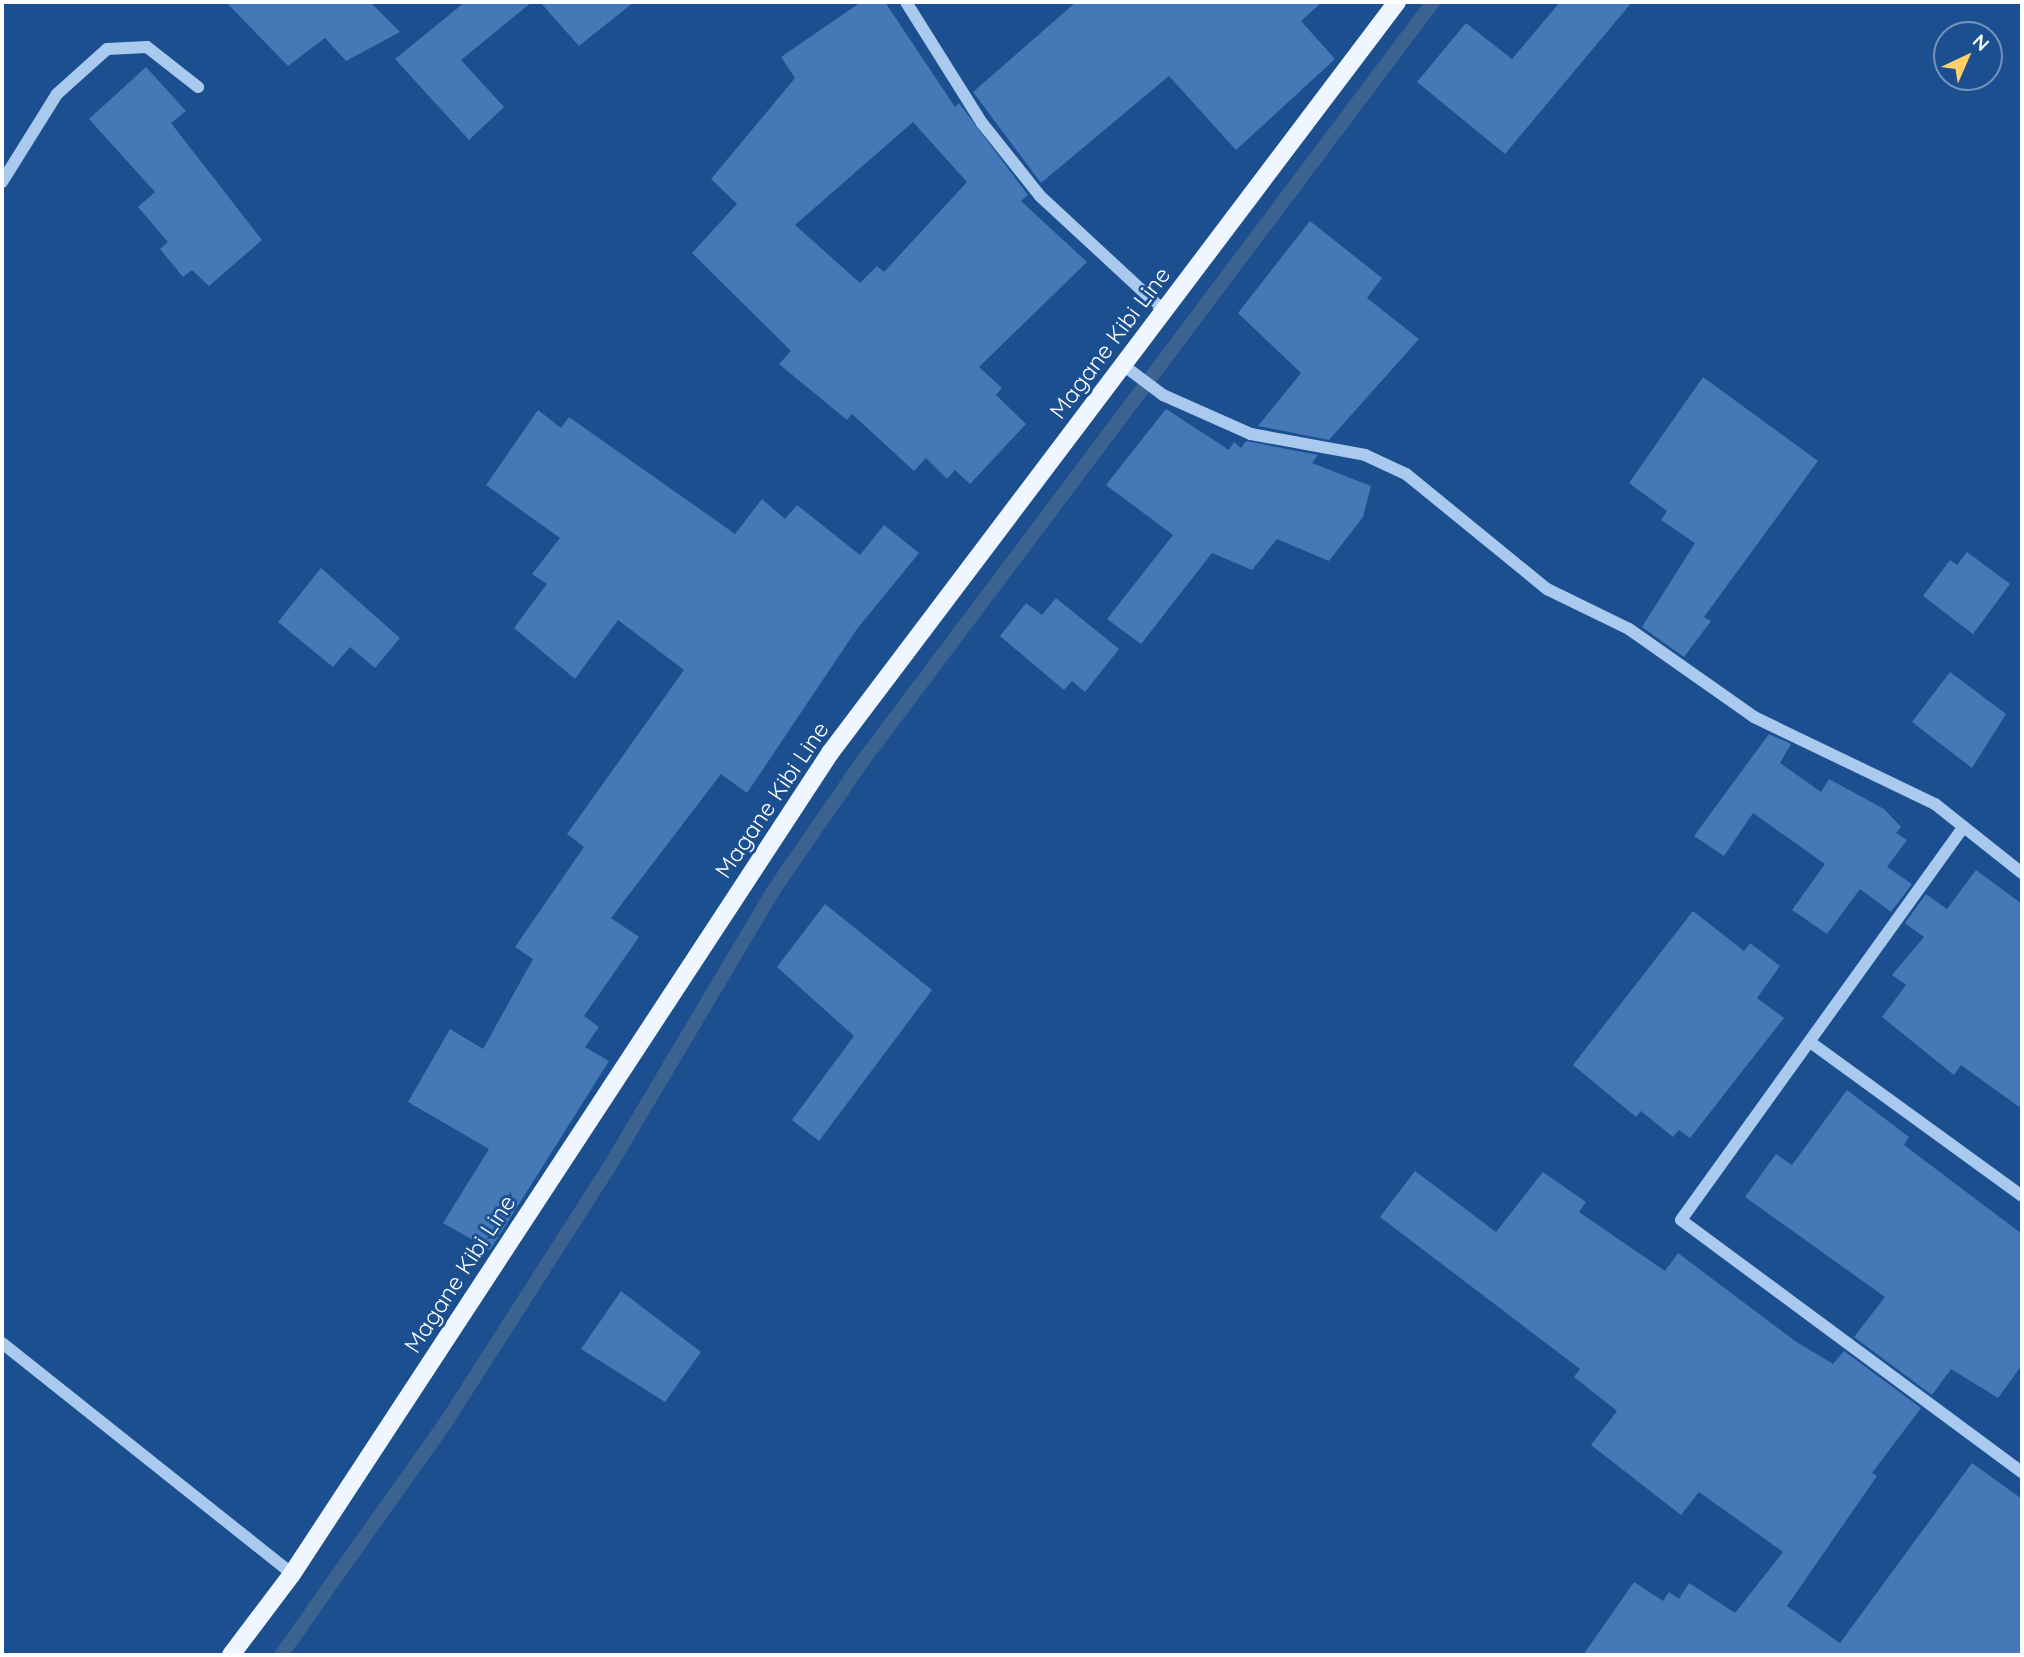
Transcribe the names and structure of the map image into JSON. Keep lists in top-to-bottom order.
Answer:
{
  "streets": {
    "main road": ["Magane Kibi Line"]
  },
  "north": "top right"
}
